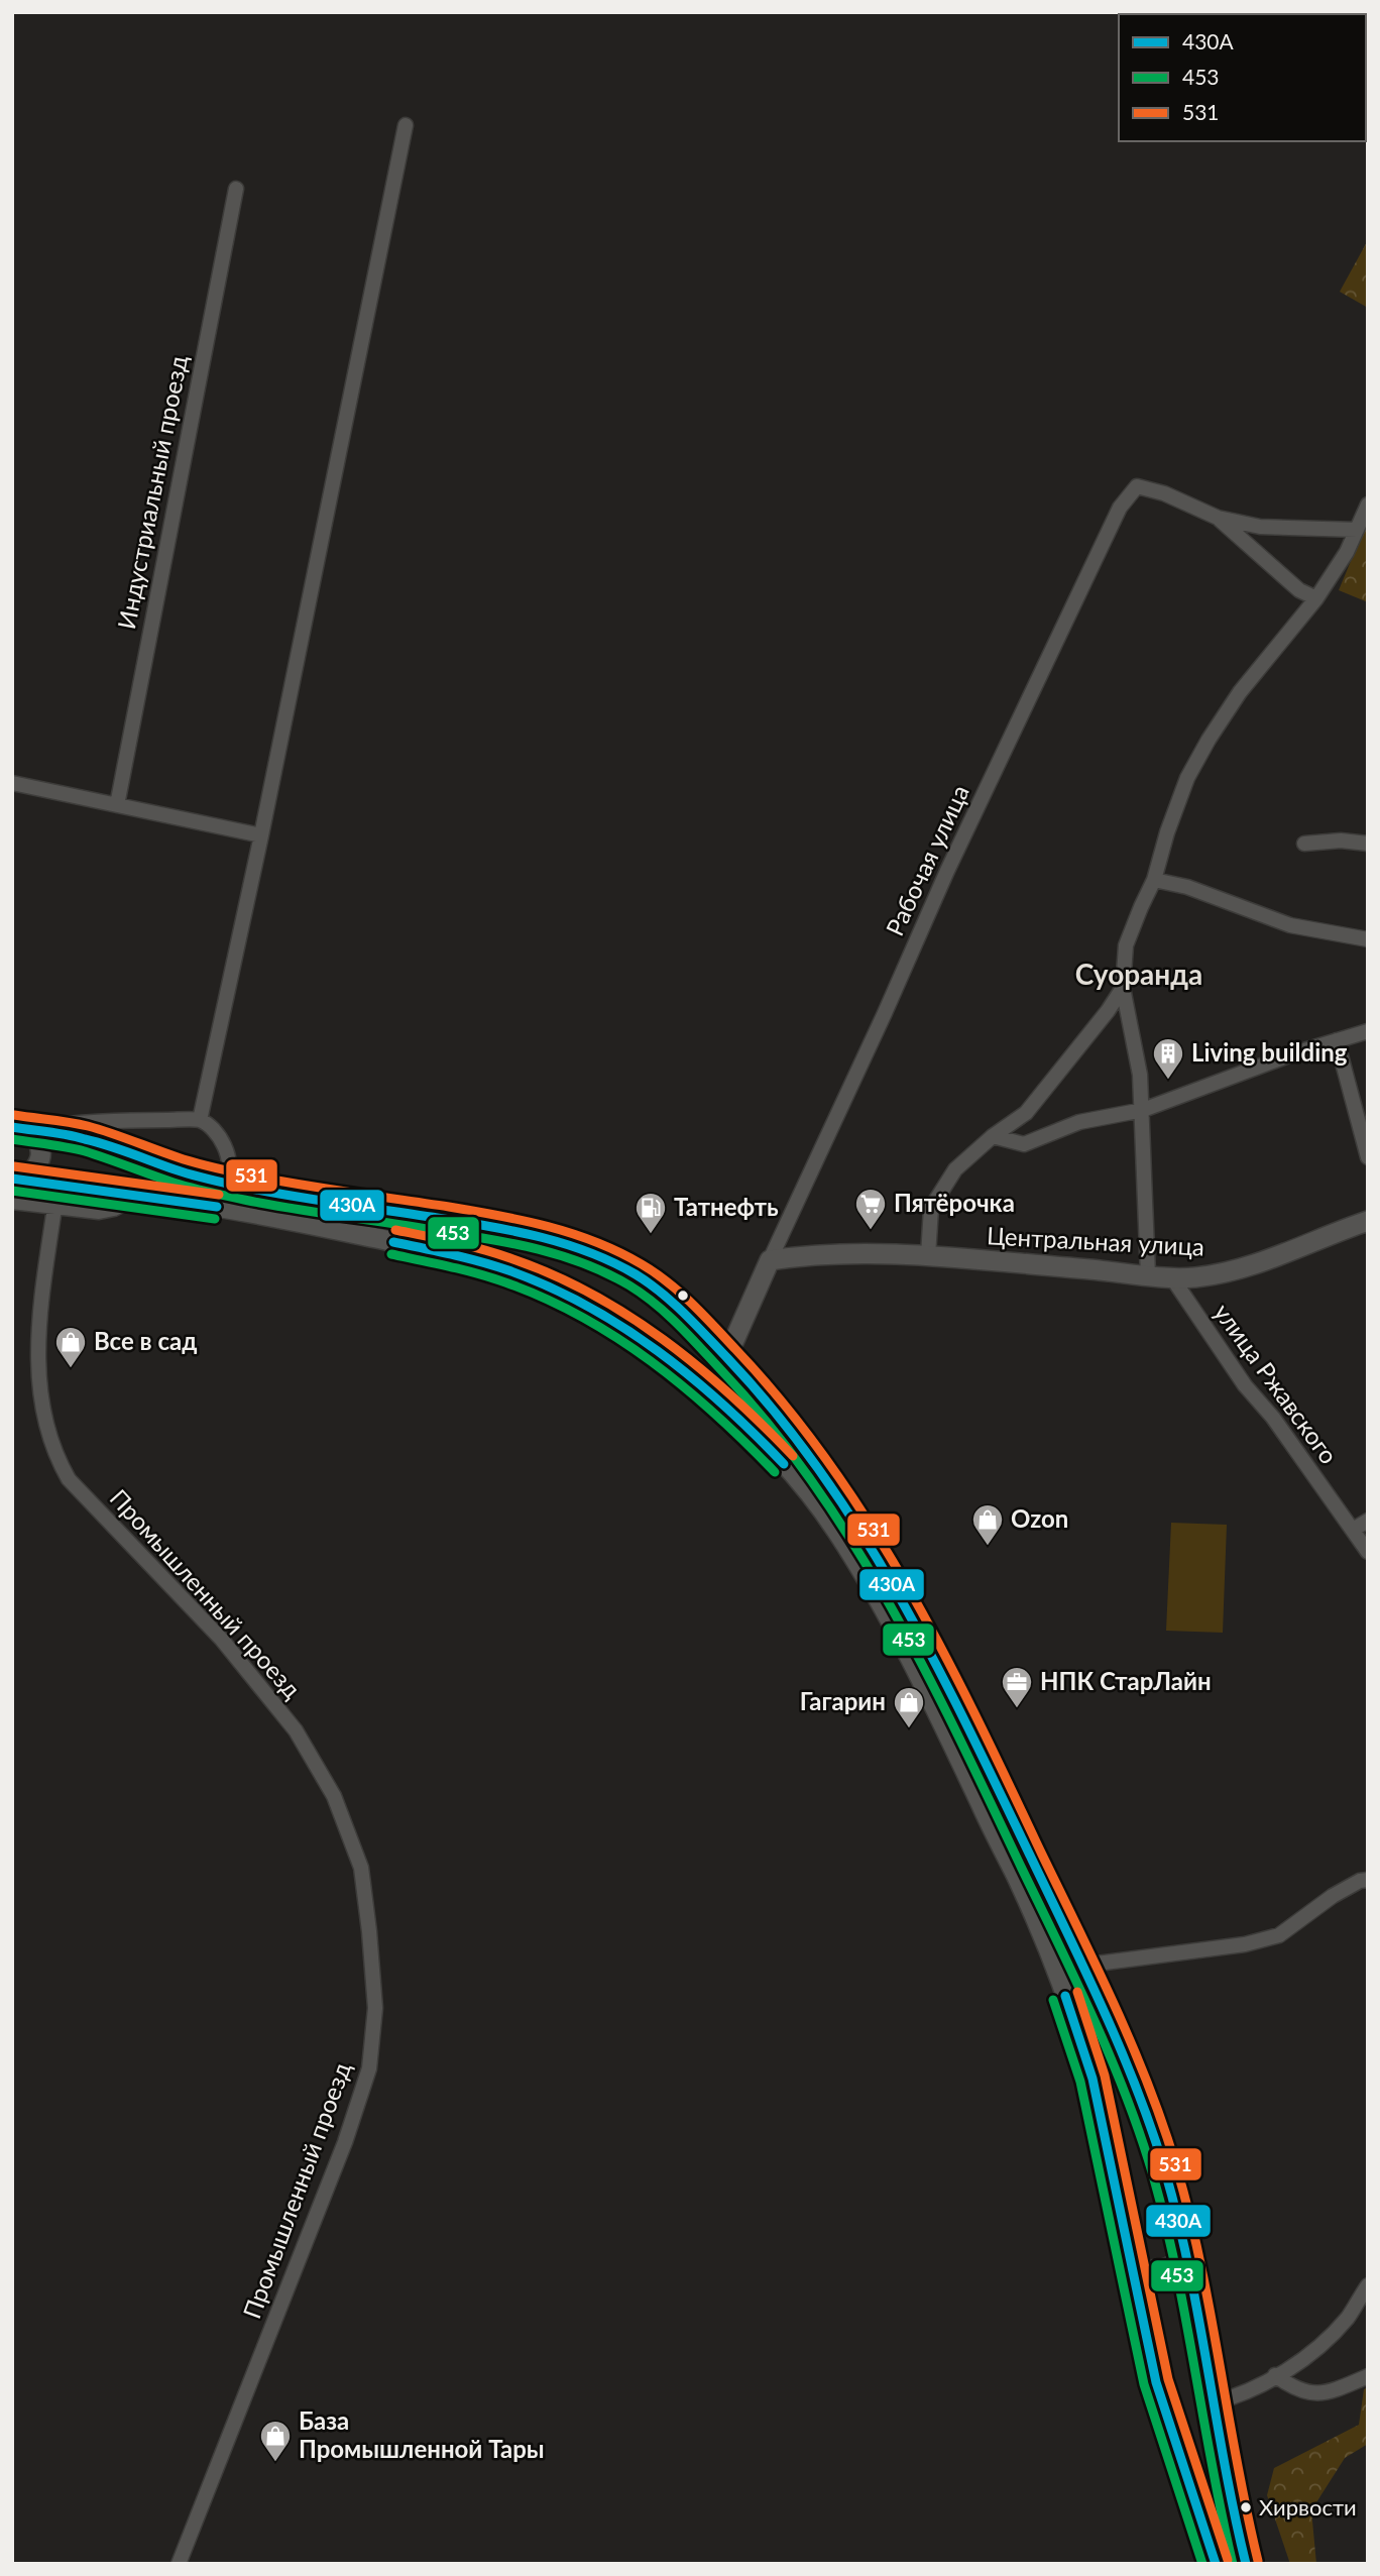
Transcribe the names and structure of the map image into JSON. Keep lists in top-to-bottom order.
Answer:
{
  "streets": {
    "main road": ["Центральная улица"],
    "street": [
      "Индустриальный проезд",
      "Рабочая улица",
      "улица Ржавского",
      "Промышленный проезд"
    ]
  },
  "crossings": [
    ["Рабочая улица", "Центральная улица"],
    ["Центральная улица", "улица Ржавского"]
  ],
  "districts": ["Суоранда"],
  "places": {
    "building": ["Living building"],
    "supermarket": ["Пятёрочка"],
    "fuel station": ["Татнефть"],
    "shop": [
      "Все в сад",
      "Ozon",
      "Гагарин",
      "База Промышленной Тары"
    ],
    "office": ["НПК СтарЛайн"],
    "other": ["Хирвости"]
  },
  "lines": ["transit line 531", "transit line 430А", "transit line 453"],
  "legend": ["430А", "453", "531"]
}
